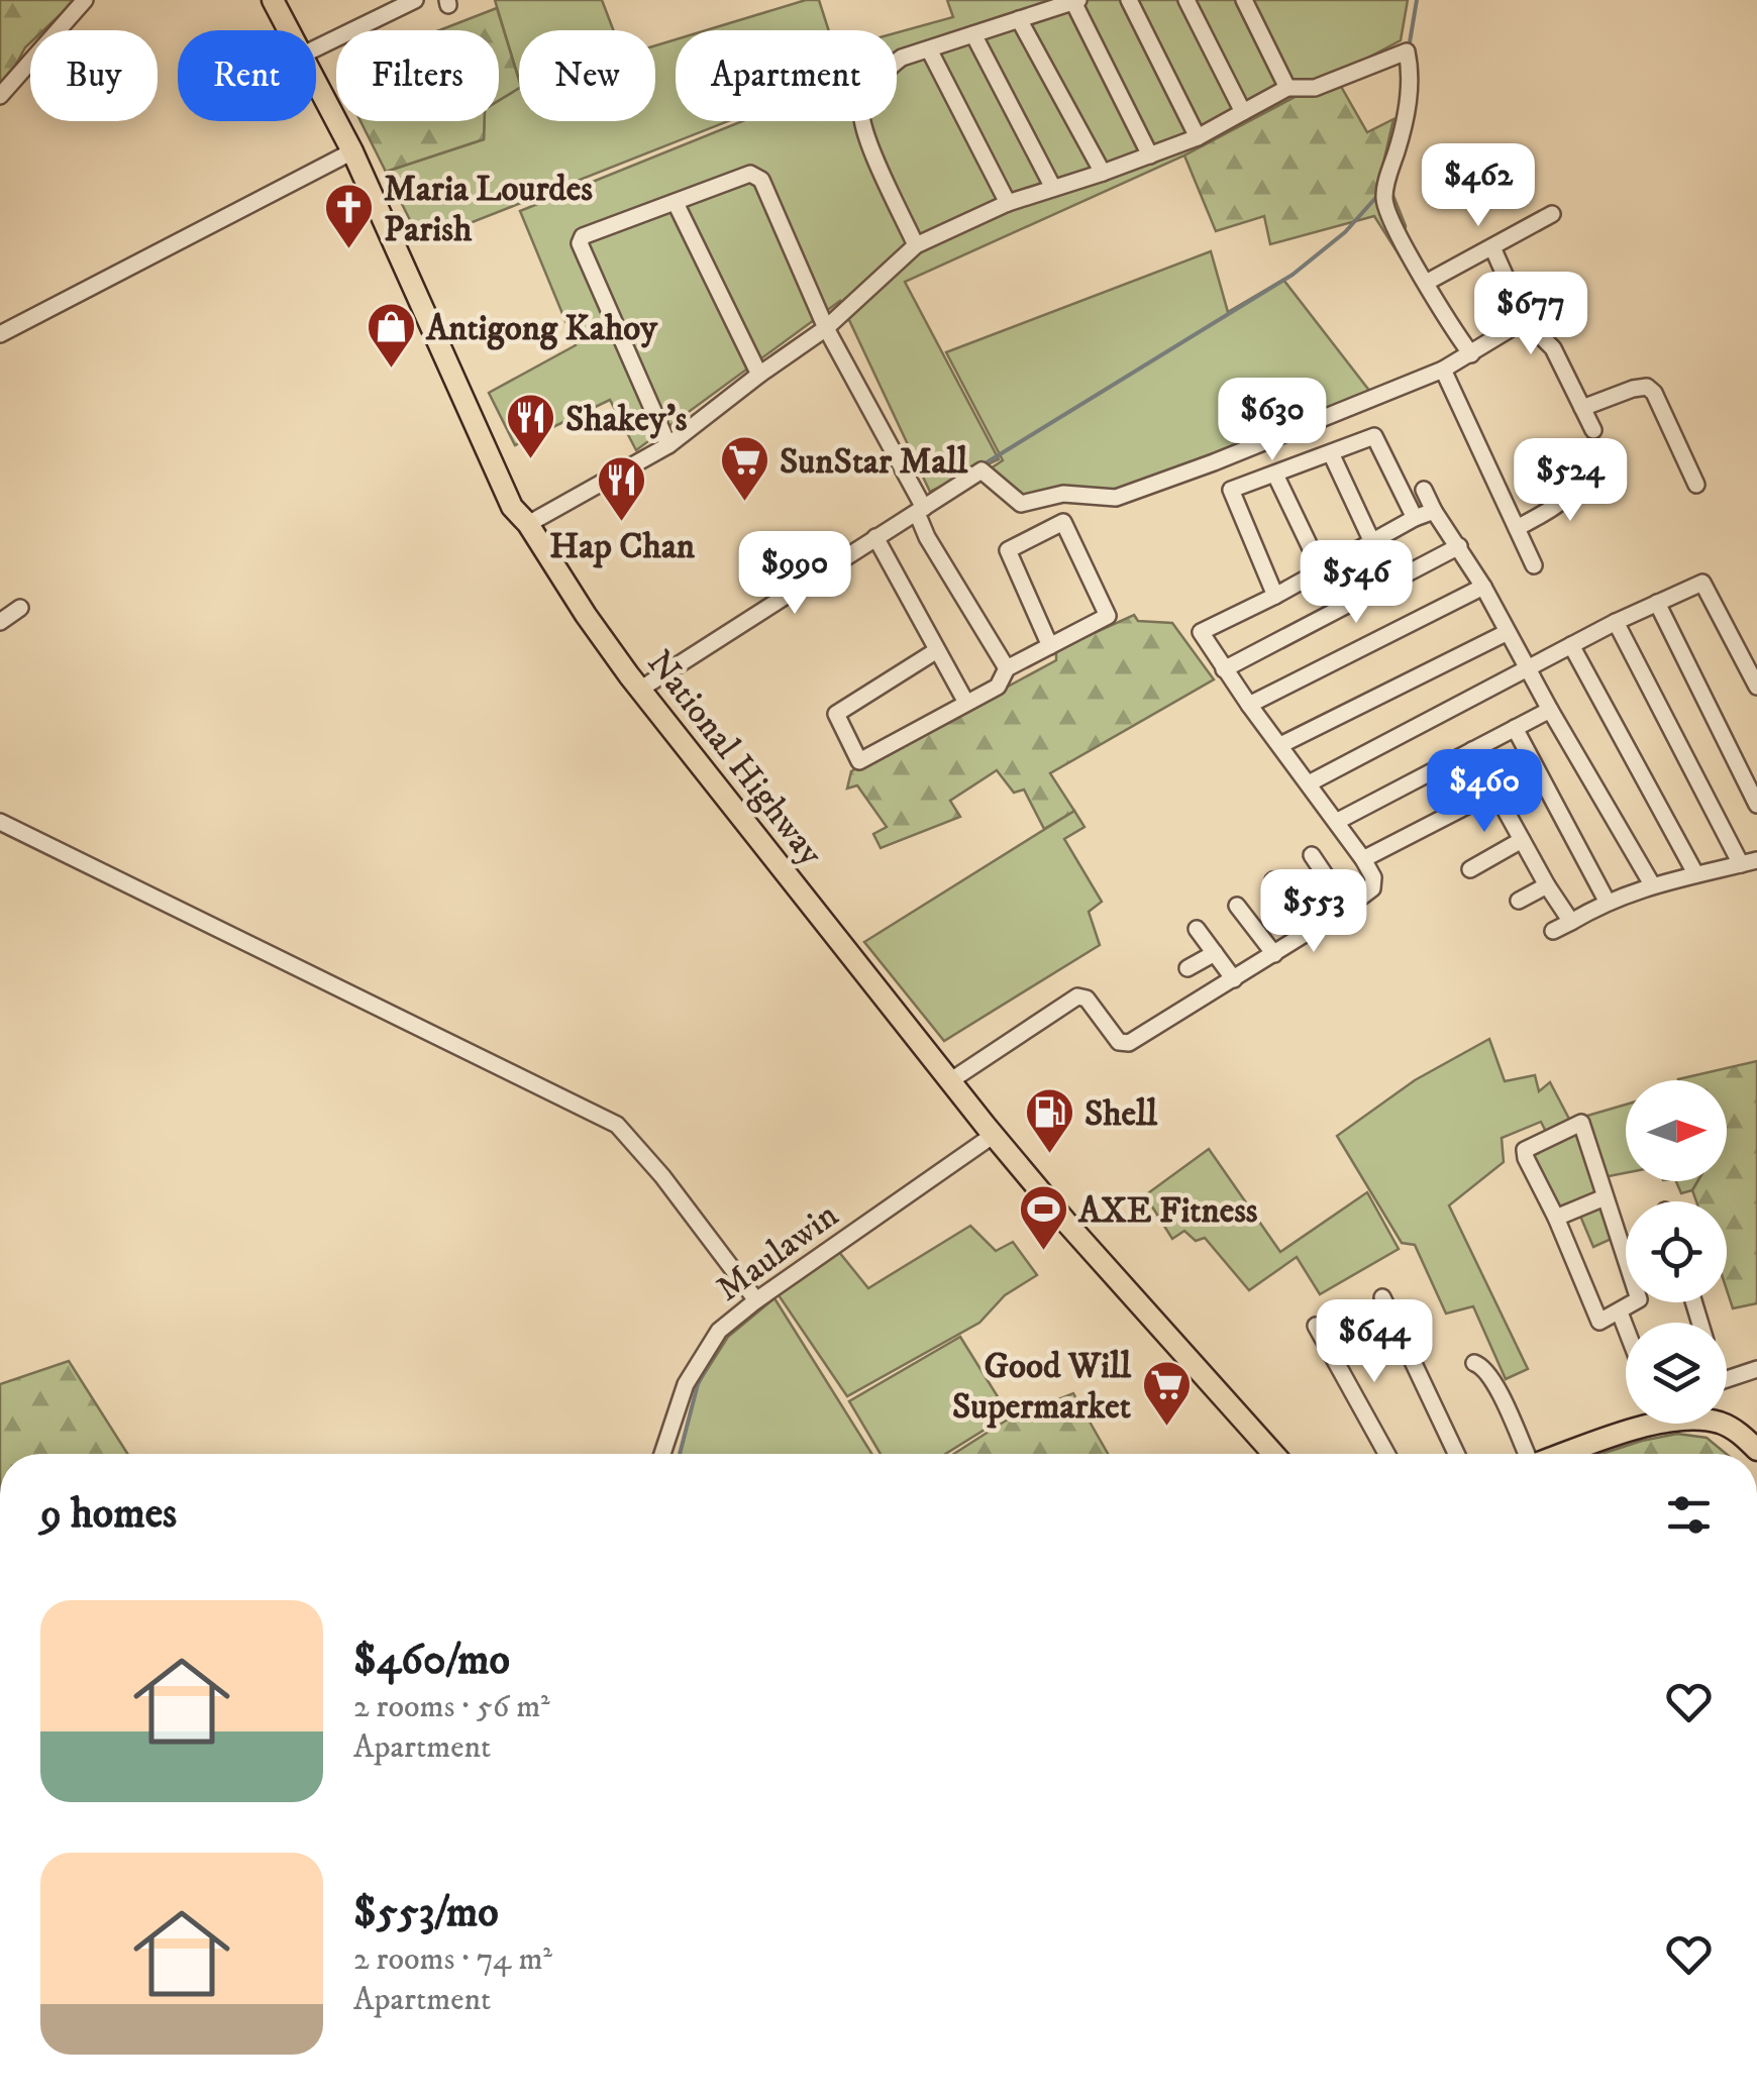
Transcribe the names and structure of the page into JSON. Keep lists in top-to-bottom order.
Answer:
{
  "streets": {
    "main road": ["National Highway"],
    "street": ["Maulawin"]
  },
  "crossings": [
    ["National Highway", "Maulawin"]
  ],
  "places": {
    "church": ["Maria Lourdes Parish"],
    "shop": ["Antigong Kahoy"],
    "restaurant": ["Shakey's", "Hap Chan"],
    "supermarket": ["SunStar Mall", "Good Will Supermarket"],
    "fuel station": ["Shell"],
    "sports": ["AXE Fitness"]
  },
  "north": "right",
  "page": {
    "chip": [
      "Buy",
      "Rent",
      "Filters",
      "New",
      "Apartment"
    ],
    "price": [
      "$462",
      "$677",
      "$630",
      "$524",
      "$990",
      "$546",
      "$460",
      "$553",
      "$644"
    ],
    "heading": "9 homes",
    "list": [
      {
        "name": "$460/mo",
        "note": "2 rooms · 56 m² · Apartment"
      },
      {
        "name": "$553/mo",
        "note": "2 rooms · 74 m² · Apartment"
      }
    ]
  }
}
